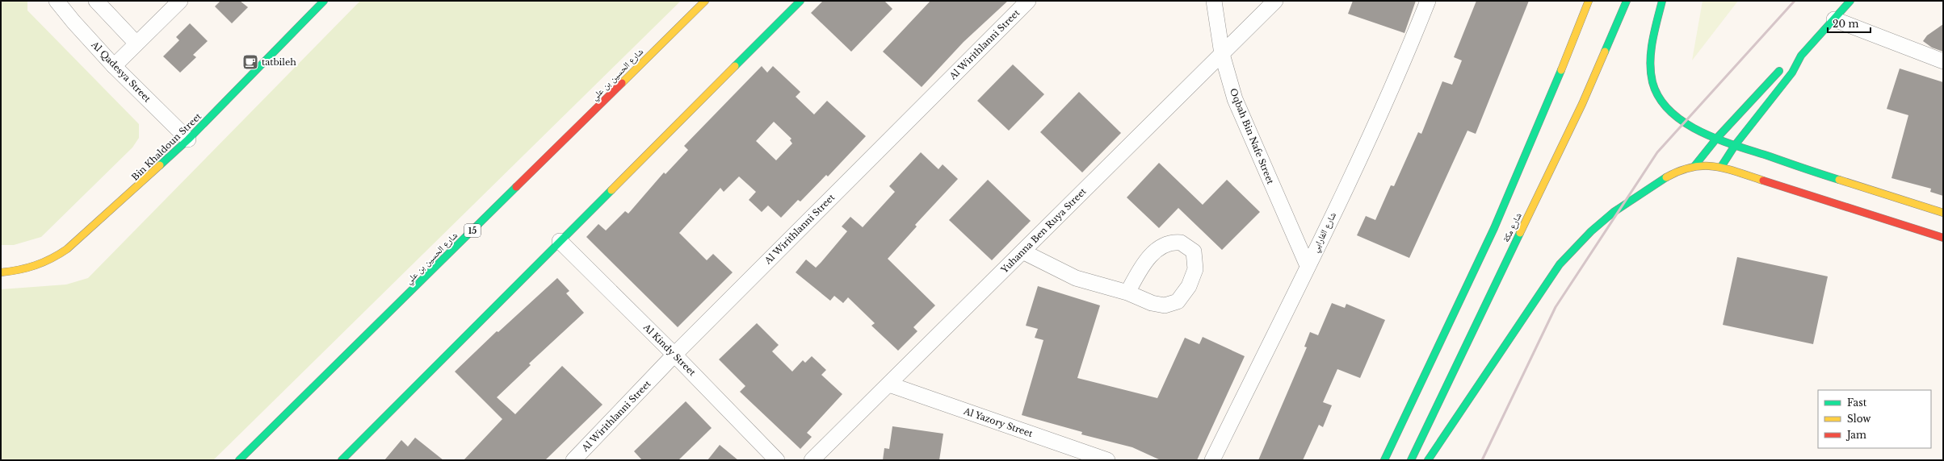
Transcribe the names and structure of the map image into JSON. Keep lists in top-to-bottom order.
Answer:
{
  "streets": {
    "main road": [
      "شارع الحسين بن علي",
      "Bin Khaldoun Street",
      "شارع مكة",
      "15"
    ],
    "street": [
      "Al Wirithlanni Street",
      "Al Qadesya Street",
      "Oqbah Bin Nafe Street",
      "Yuhanna Ben Ruya Street",
      "شارع الفارابي",
      "Al Kindy Street",
      "Al Yazory Street"
    ]
  },
  "crossings": [
    ["Al Wirithlanni Street", "Al Kindy Street"],
    ["Al Qadesya Street", "Bin Khaldoun Street"],
    ["Oqbah Bin Nafe Street", "Yuhanna Ben Ruya Street"],
    ["Oqbah Bin Nafe Street", "شارع الفارابي"],
    ["Yuhanna Ben Ruya Street", "Al Yazory Street"]
  ],
  "places": {
    "cafe": ["tatbileh"]
  },
  "legend": ["Fast", "Slow", "Jam"],
  "scale_bar": "20 m"
}
